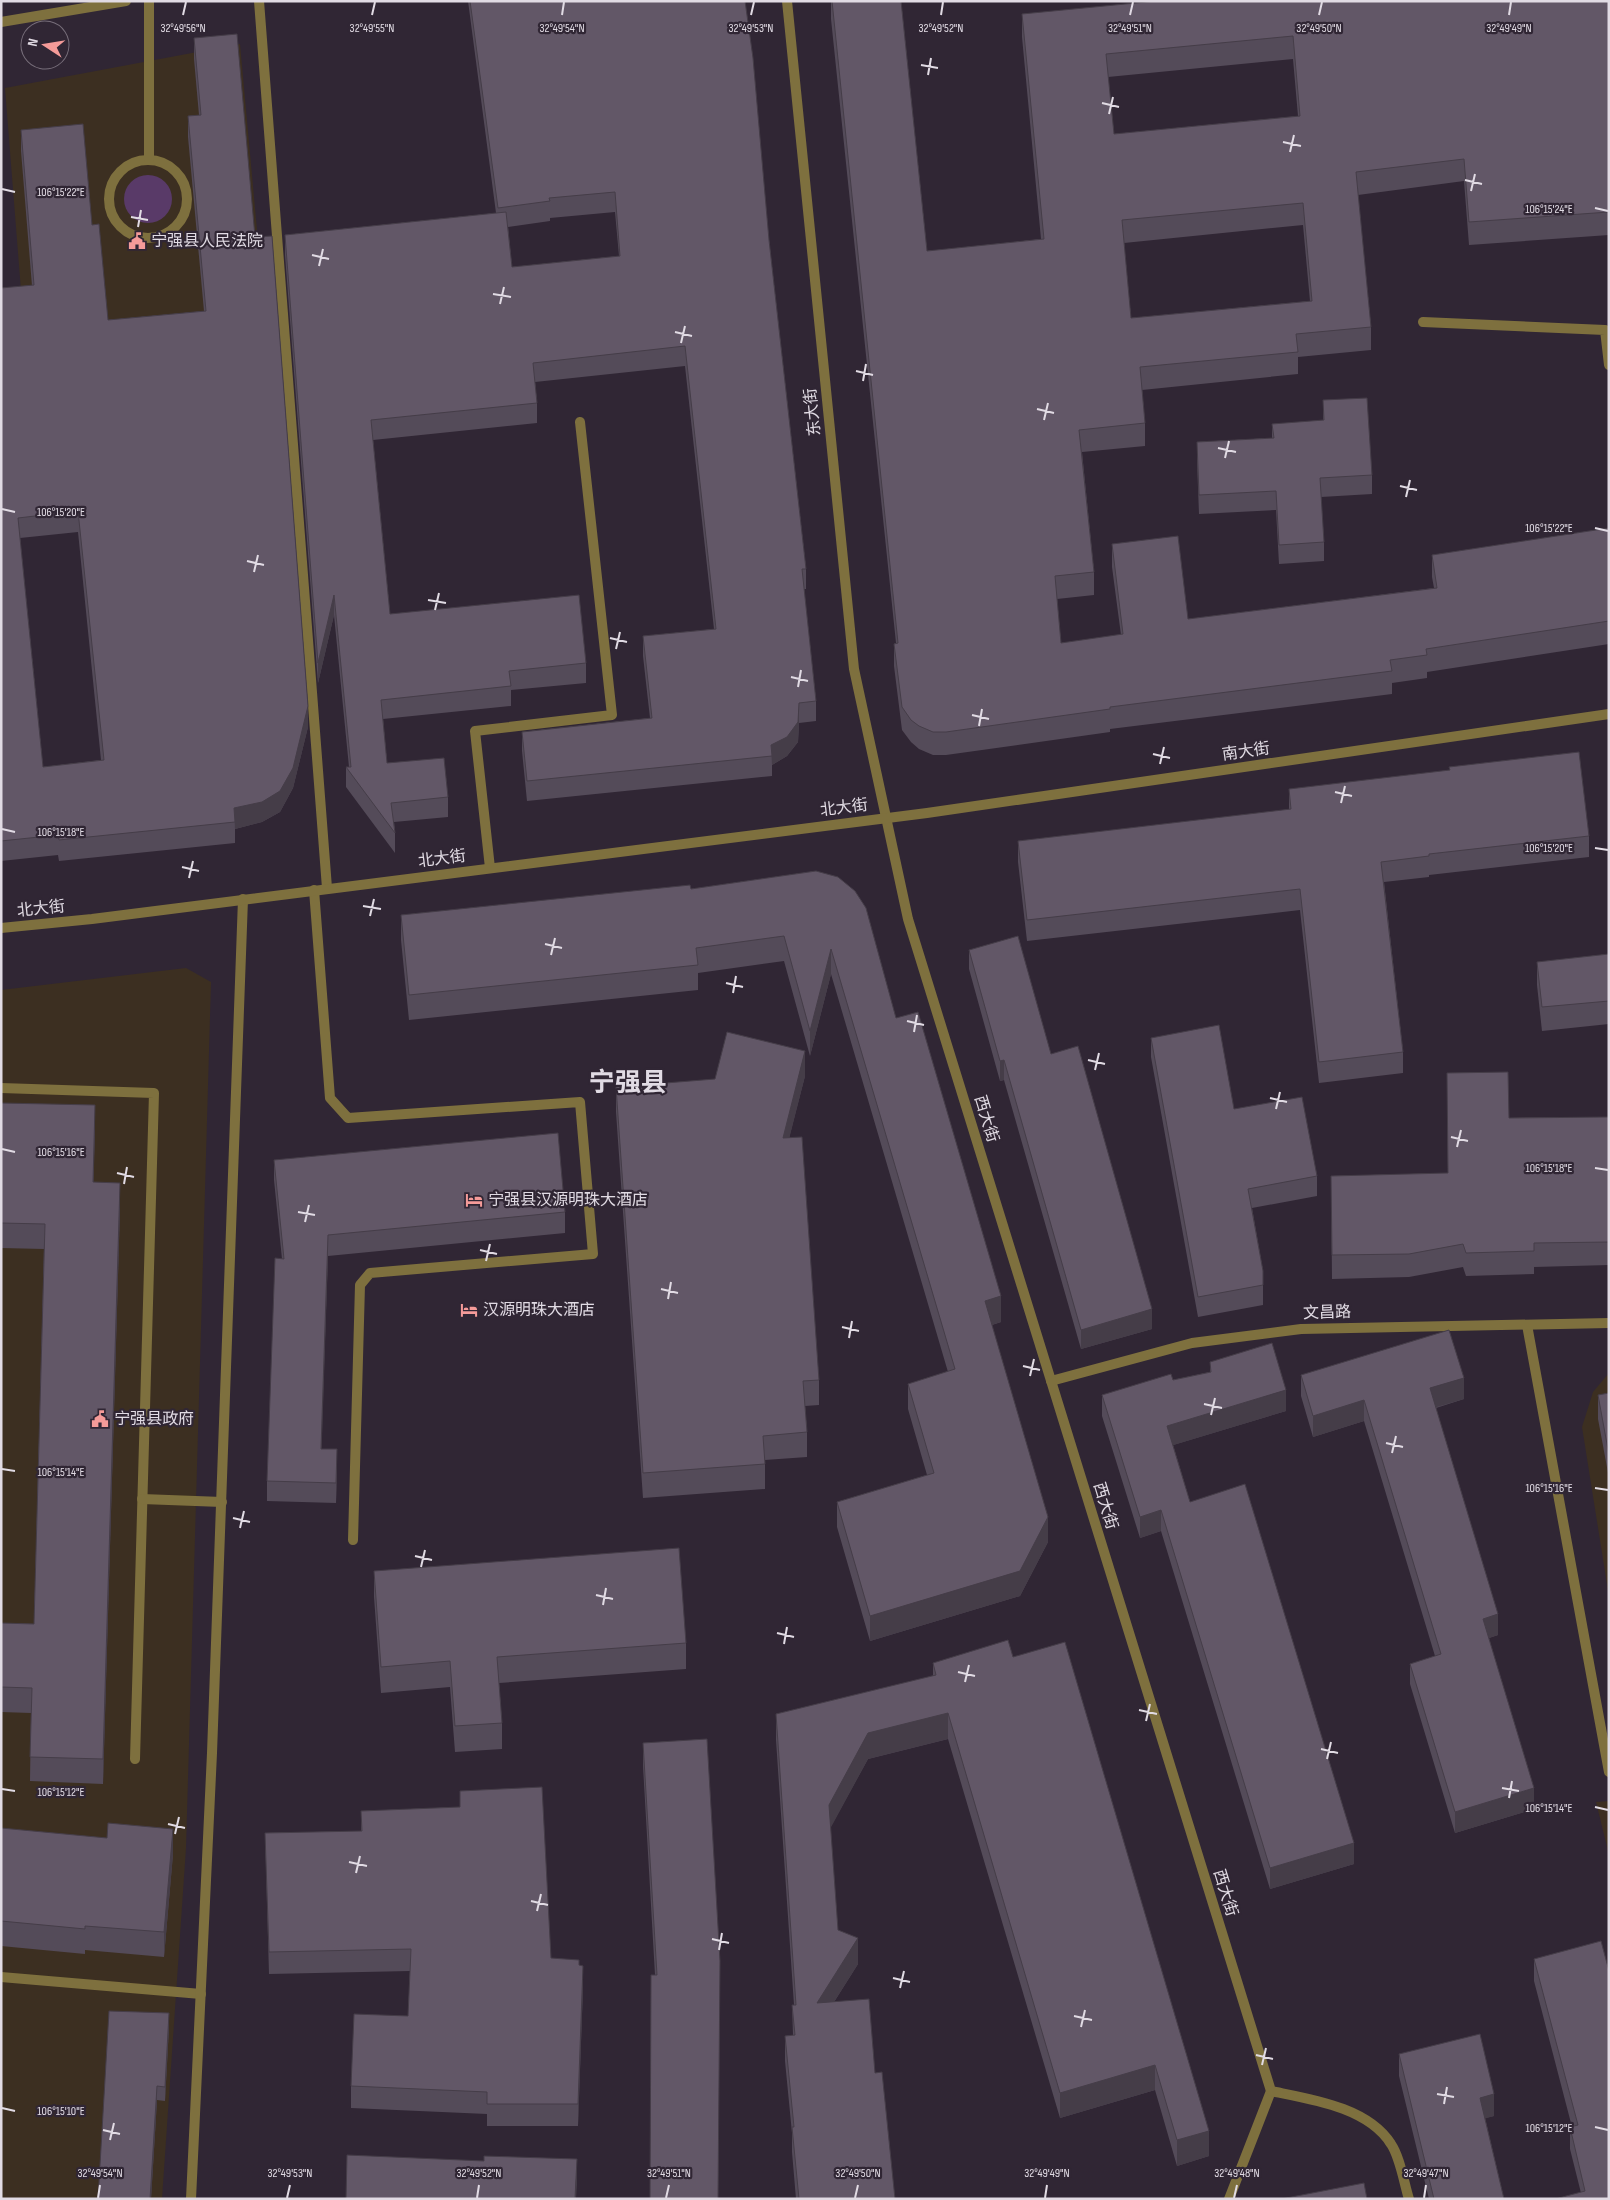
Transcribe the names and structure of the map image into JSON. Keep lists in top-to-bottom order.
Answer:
{
  "streets": {
    "street": [
      "东大街",
      "南大街",
      "北大街",
      "西大街",
      "文昌路"
    ]
  },
  "crossings": [
    ["东大街", "南大街"],
    ["东大街", "北大街"],
    ["东大街", "西大街"],
    ["南大街", "北大街"],
    ["南大街", "西大街"],
    ["北大街", "西大街"],
    ["西大街", "文昌路"]
  ],
  "districts": ["宁强县"],
  "places": {
    "public building": ["宁强县人民法院", "宁强县政府"],
    "hotel": ["宁强县汉源明珠大酒店", "汉源明珠大酒店"]
  },
  "north": "left",
  "coordinates": [
    "32°49'56\"N",
    "32°49'55\"N",
    "32°49'54\"N",
    "32°49'53\"N",
    "32°49'52\"N",
    "32°49'51\"N",
    "32°49'50\"N",
    "32°49'49\"N",
    "106°15'22\"E",
    "106°15'24\"E",
    "106°15'20\"E",
    "106°15'18\"E",
    "106°15'16\"E",
    "106°15'14\"E",
    "106°15'12\"E",
    "106°15'10\"E",
    "32°49'48\"N",
    "32°49'47\"N"
  ]
}
